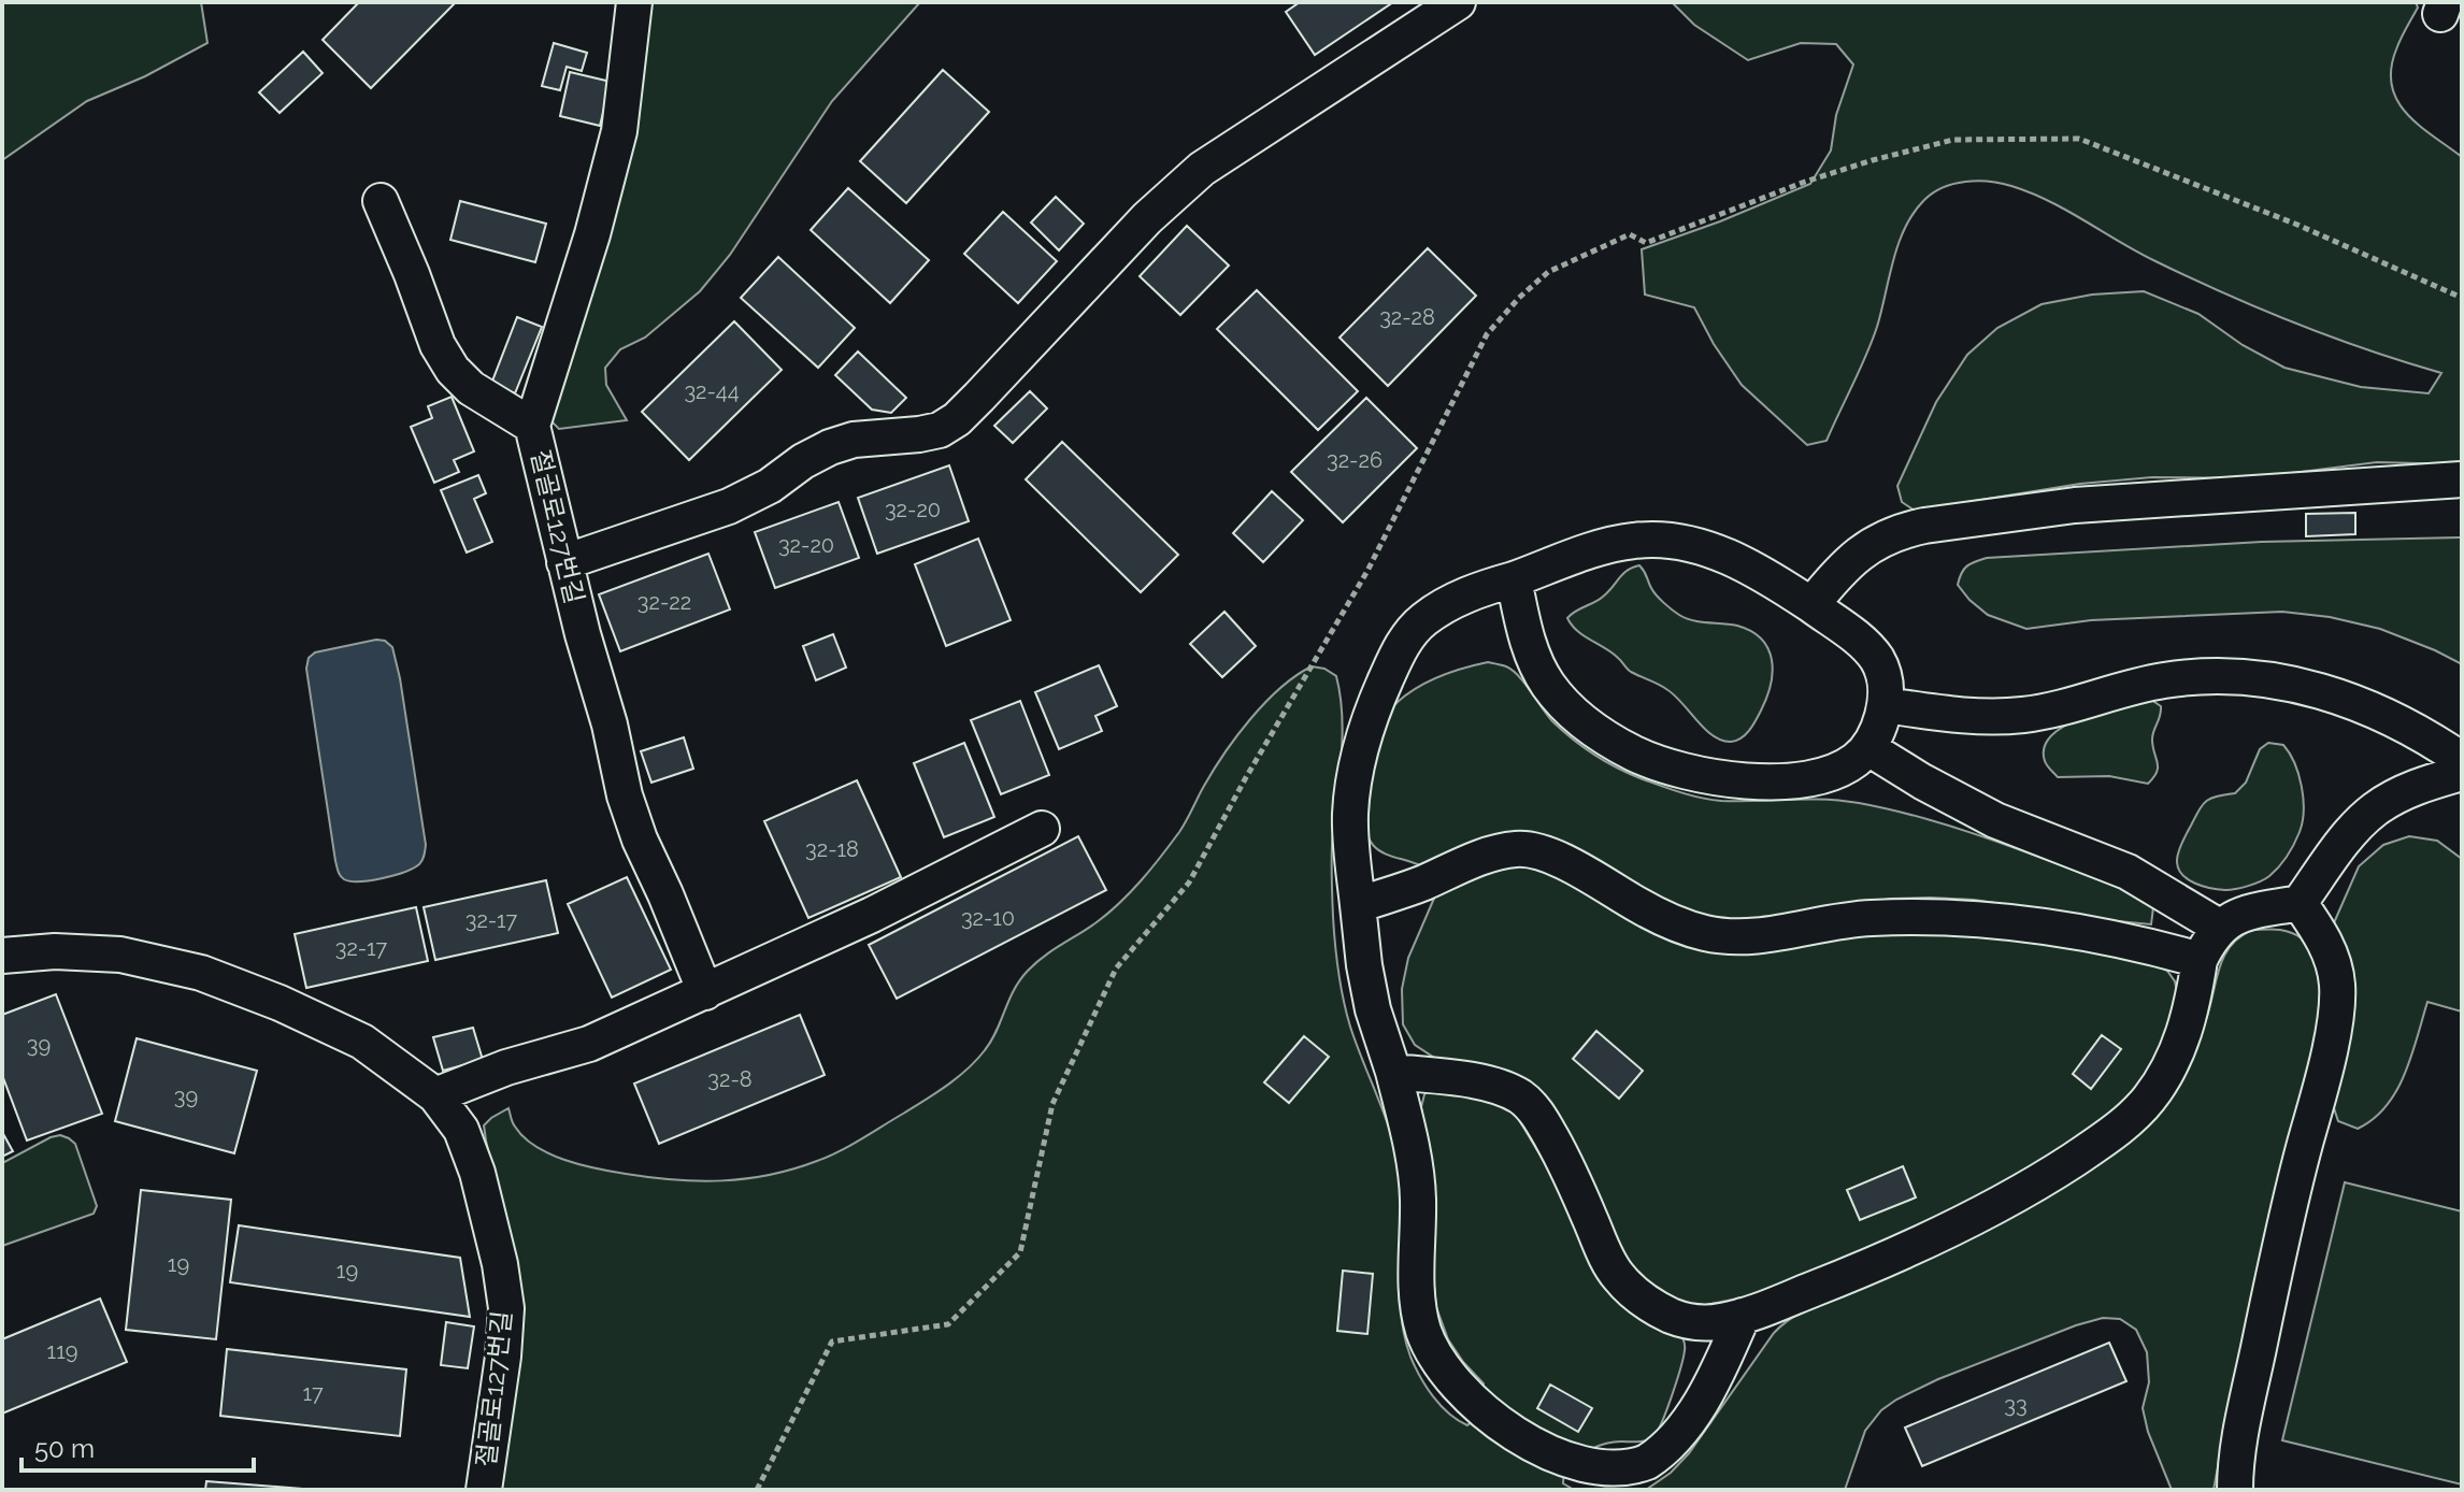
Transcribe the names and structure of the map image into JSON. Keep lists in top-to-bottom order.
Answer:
{
  "streets": {
    "lane": ["절골로127번길"]
  },
  "house_numbers": [
    "32-28",
    "32-44",
    "32-26",
    "32-20",
    "32-20",
    "32-22",
    "32-18",
    "32-10",
    "32-17",
    "32-17",
    "39",
    "32-8",
    "39",
    "19",
    "19",
    "119",
    "17",
    "33"
  ],
  "scale_bar": "50 m"
}
